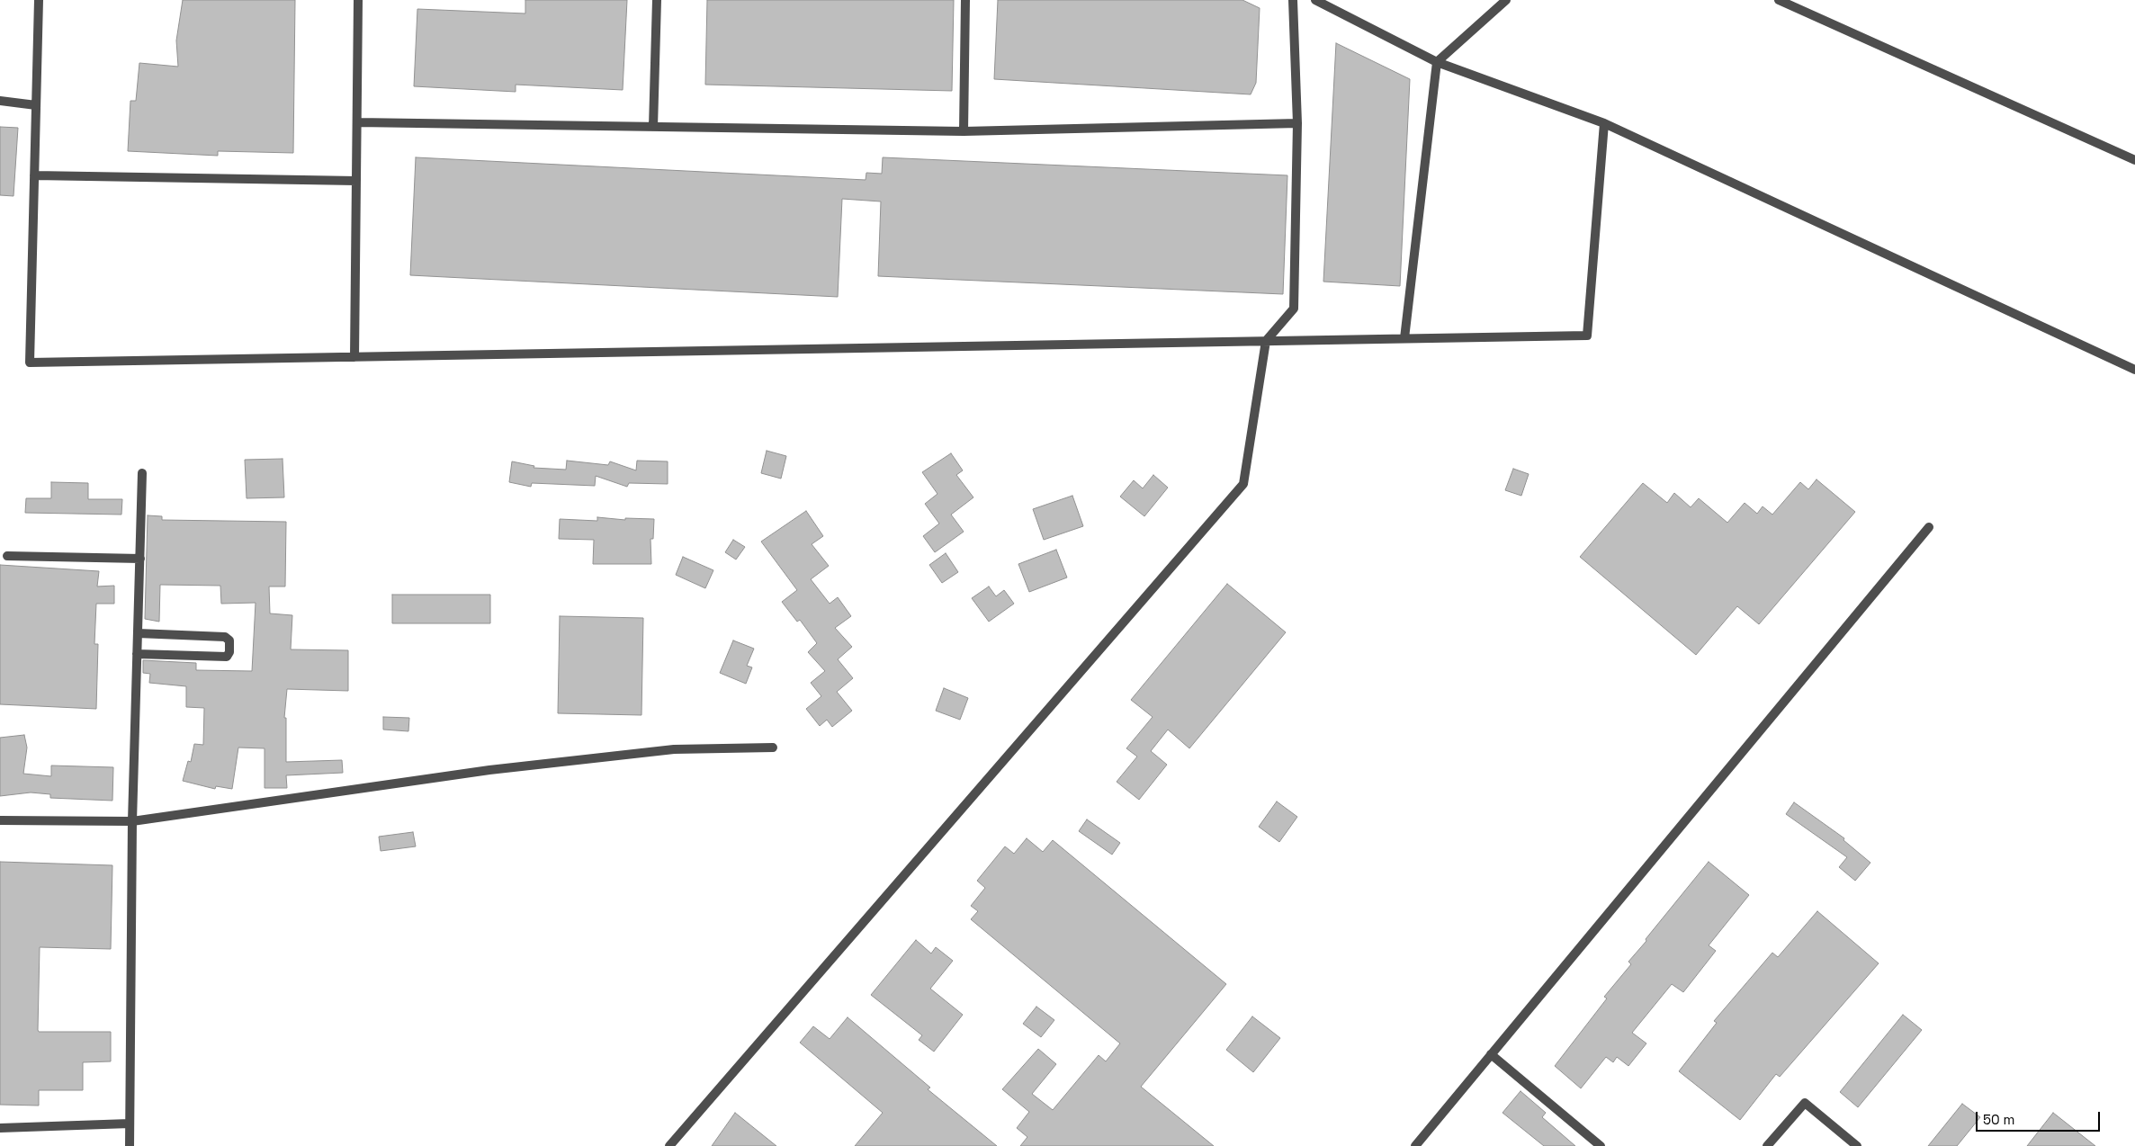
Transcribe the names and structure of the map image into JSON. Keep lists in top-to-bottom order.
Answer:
{
  "scale_bar": "50 m"
}
